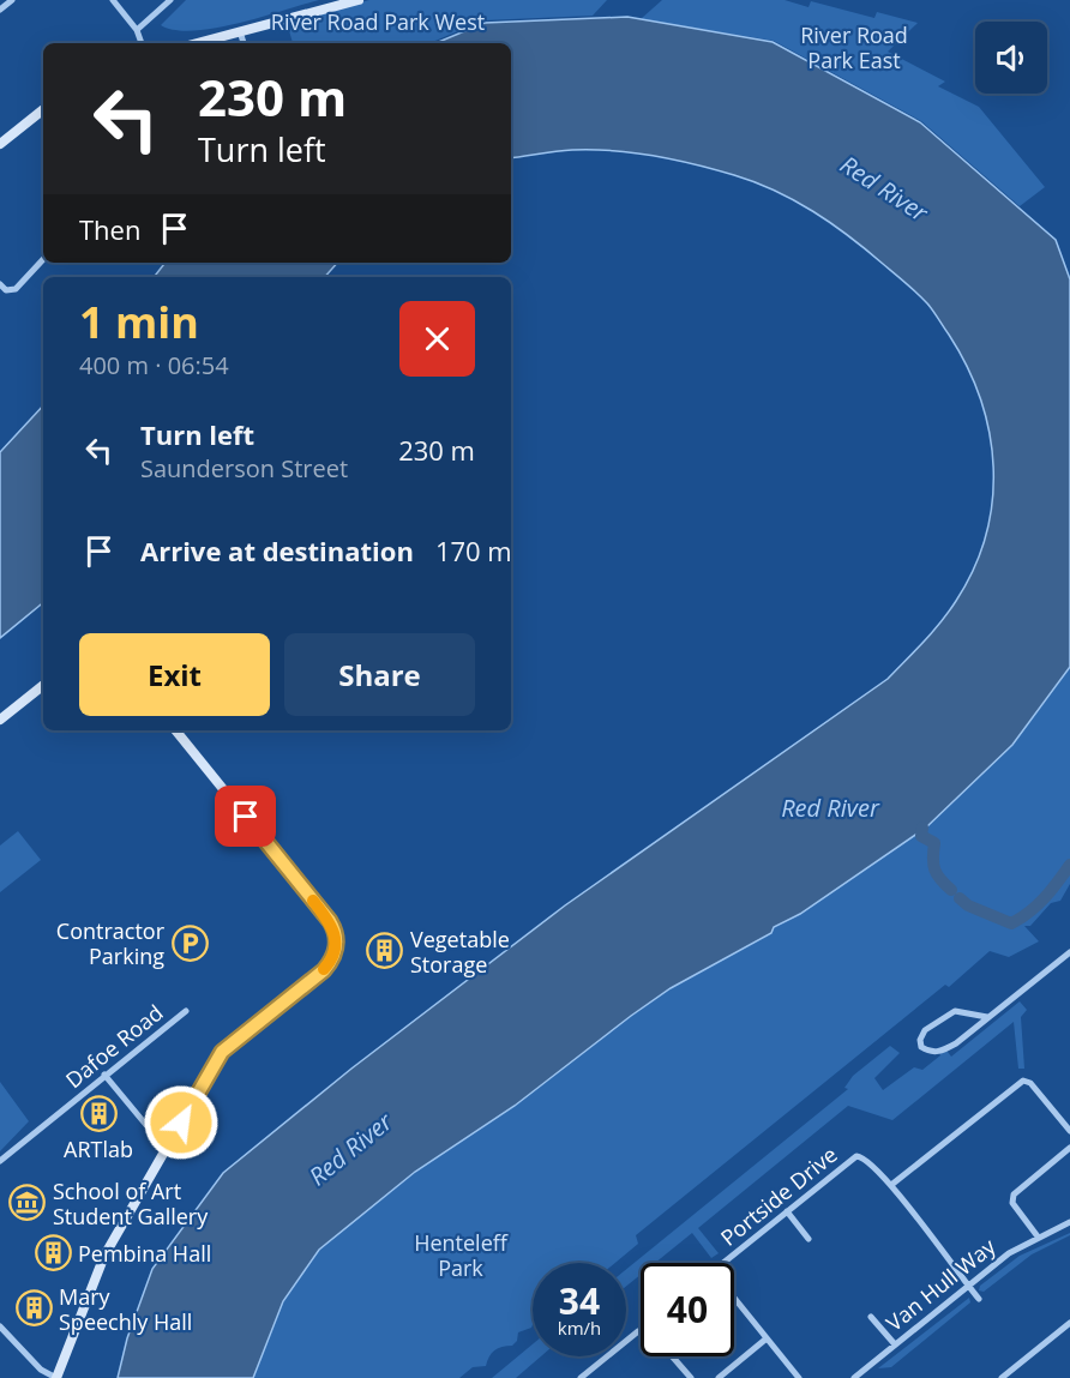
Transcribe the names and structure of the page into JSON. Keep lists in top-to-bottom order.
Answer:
{
  "streets": {
    "street": ["Dafoe Road", "Portside Drive", "Van Hull Way"]
  },
  "crossings": [
    ["Portside Drive", "Van Hull Way"]
  ],
  "water": ["Red River"],
  "parks": ["River Road Park West", "River Road Park East", "Henteleff Park"],
  "places": {
    "parking": ["Contractor Parking"],
    "building": [
      "Vegetable Storage",
      "ARTlab",
      "Pembina Hall",
      "Mary Speechly Hall"
    ],
    "museum": ["School of Art Student Gallery"]
  },
  "page": {
    "turn": ["230 m", "Turn left"],
    "then": "Then",
    "heading": ["1 min", "400 m · 06:54"],
    "list": [
      {
        "name": "Turn left",
        "note": "Saunderson Street",
        "value": "230 m"
      },
      {
        "name": "Arrive at destination",
        "value": "170 m"
      }
    ],
    "buttons": ["Exit", "Share"],
    "speed": "34 km/h",
    "limit": "40"
  }
}
